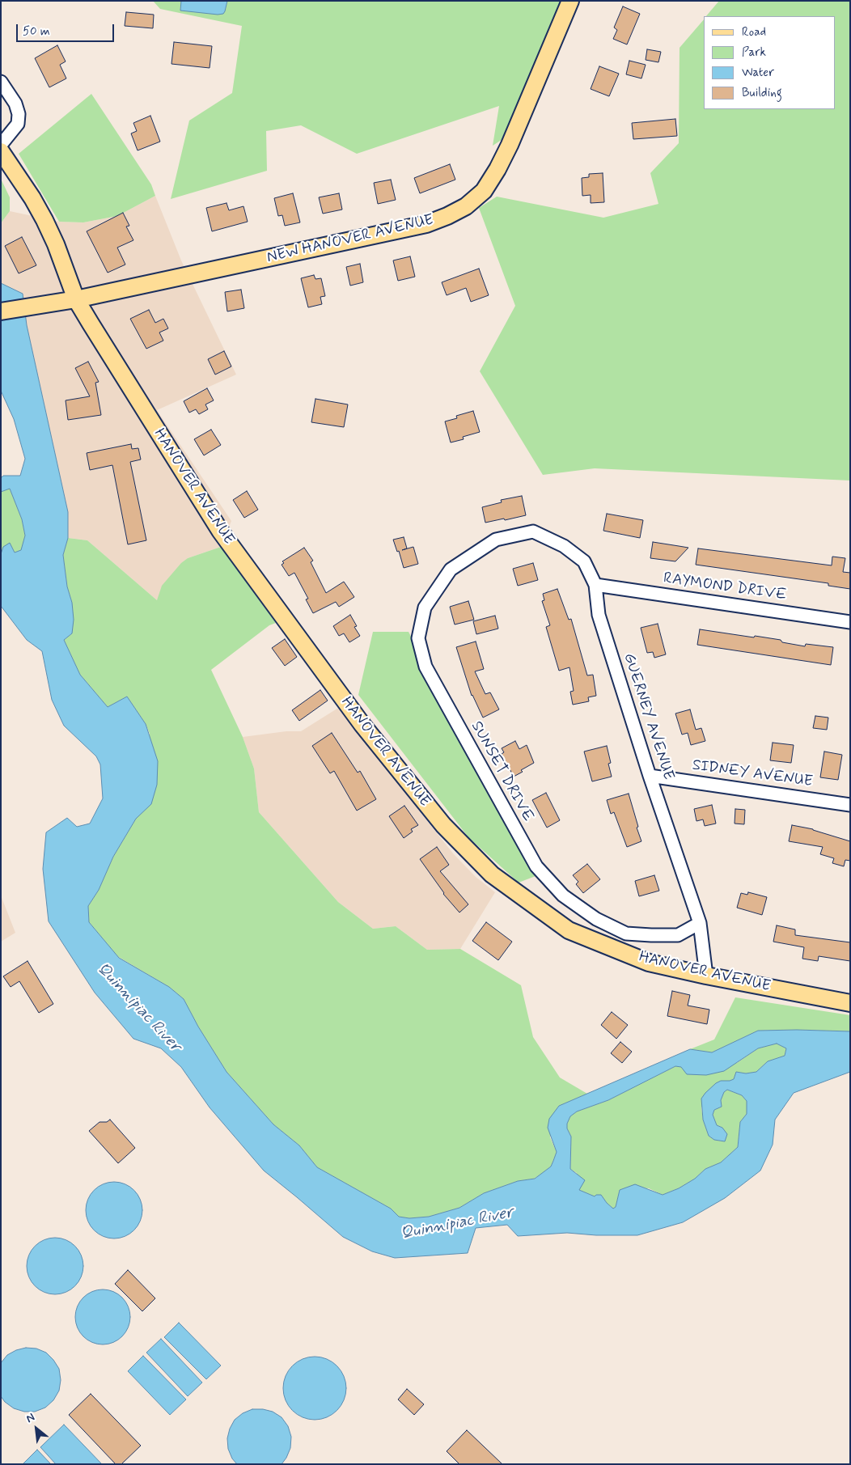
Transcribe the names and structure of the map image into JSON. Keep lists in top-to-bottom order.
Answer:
{
  "streets": {
    "main road": ["NEW HANOVER AVENUE", "HANOVER AVENUE"],
    "street": [
      "RAYMOND DRIVE",
      "GUERNEY AVENUE",
      "SUNSET DRIVE",
      "SIDNEY AVENUE"
    ]
  },
  "crossings": [
    ["NEW HANOVER AVENUE", "HANOVER AVENUE"],
    ["HANOVER AVENUE", "GUERNEY AVENUE"],
    ["RAYMOND DRIVE", "GUERNEY AVENUE"],
    ["GUERNEY AVENUE", "SUNSET DRIVE"],
    ["GUERNEY AVENUE", "SIDNEY AVENUE"]
  ],
  "water": ["Quinnipiac River"],
  "legend": [
    "Road",
    "Park",
    "Water",
    "Building"
  ],
  "scale_bar": "50 m",
  "north": "top left"
}
